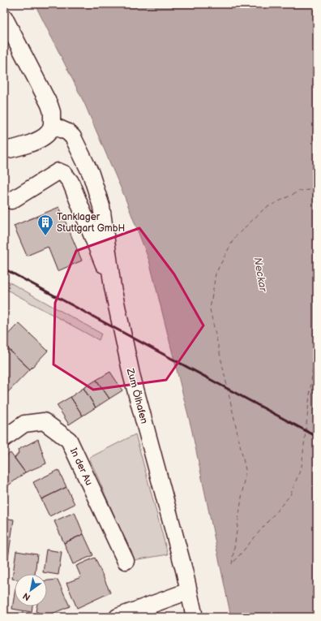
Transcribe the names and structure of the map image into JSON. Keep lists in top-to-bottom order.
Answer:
{
  "streets": {
    "street": ["Zum Ölhafen", "In der Au"]
  },
  "water": ["Neckar"],
  "places": {
    "building": ["Tanklager Stuttgart GmbH"]
  },
  "north": "bottom left"
}
